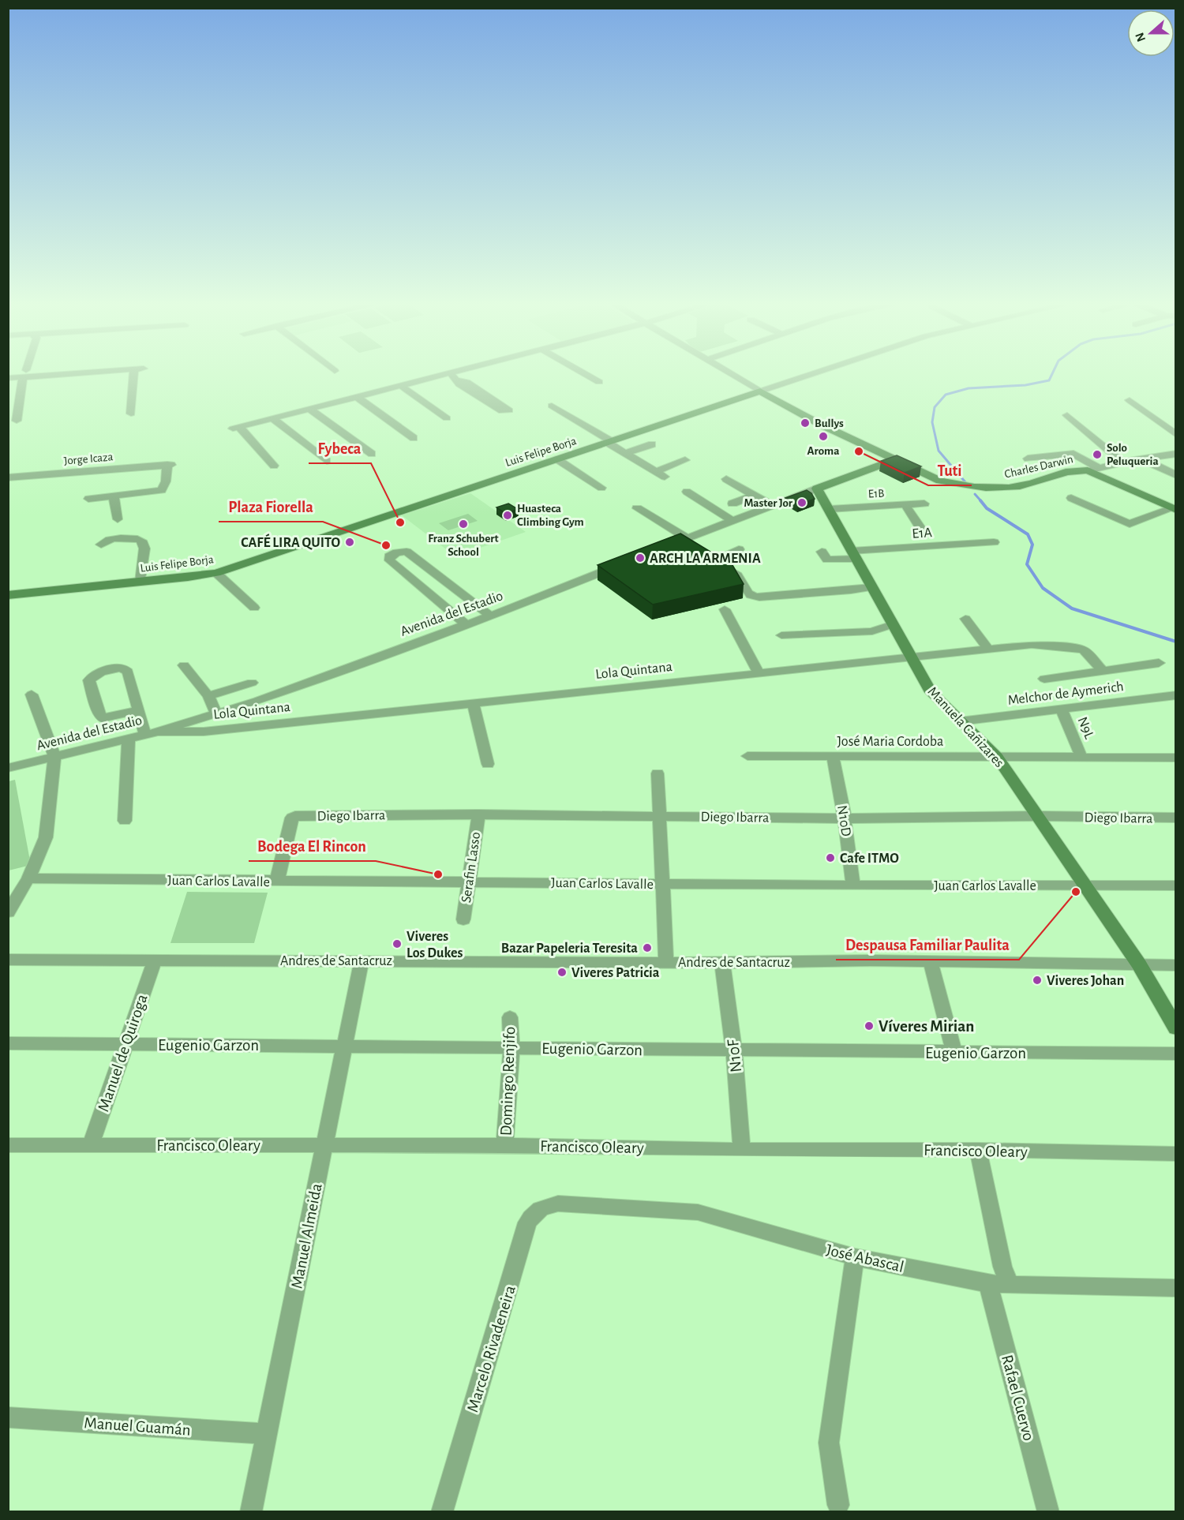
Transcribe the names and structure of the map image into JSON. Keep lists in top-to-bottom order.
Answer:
{
  "streets": {
    "street": [
      "Luis Felipe Borja",
      "Jorge Icaza",
      "Charles Darwin",
      "E1B",
      "E1A",
      "Avenida del Estadio",
      "Lola Quintana",
      "Melchor de Aymerich",
      "Manuela Cañizares",
      "N9L",
      "José Maria Cordoba",
      "Diego Ibarra",
      "N10D",
      "Serafin Lasso",
      "Juan Carlos Lavalle",
      "Andres de Santacruz",
      "Eugenio Garzon",
      "Manuel de Quiroga",
      "N10F",
      "Domingo Renjifo",
      "Francisco Oleary",
      "Manuel Almeida",
      "José Abascal",
      "Marcelo Rivadeneira",
      "Rafael Cuervo",
      "Manuel Guamán"
    ]
  },
  "crossings": [
    ["Luis Felipe Borja", "Charles Darwin"],
    ["E1B", "Manuela Cañizares"],
    ["E1A", "Manuela Cañizares"],
    ["Avenida del Estadio", "Lola Quintana"],
    ["Lola Quintana", "Manuela Cañizares"],
    ["Melchor de Aymerich", "Manuela Cañizares"],
    ["Melchor de Aymerich", "N9L"],
    ["Manuela Cañizares", "José Maria Cordoba"],
    ["Manuela Cañizares", "Diego Ibarra"],
    ["Manuela Cañizares", "Juan Carlos Lavalle"],
    ["Manuela Cañizares", "Andres de Santacruz"],
    ["N9L", "José Maria Cordoba"],
    ["José Maria Cordoba", "N10D"],
    ["Diego Ibarra", "N10D"],
    ["Diego Ibarra", "Serafin Lasso"],
    ["Diego Ibarra", "Juan Carlos Lavalle"],
    ["N10D", "Juan Carlos Lavalle"],
    ["Serafin Lasso", "Juan Carlos Lavalle"],
    ["Andres de Santacruz", "Manuel de Quiroga"],
    ["Andres de Santacruz", "N10F"],
    ["Andres de Santacruz", "Manuel Almeida"],
    ["Eugenio Garzon", "Manuel de Quiroga"],
    ["Eugenio Garzon", "N10F"],
    ["Eugenio Garzon", "Domingo Renjifo"],
    ["Eugenio Garzon", "Manuel Almeida"],
    ["Manuel de Quiroga", "Francisco Oleary"],
    ["N10F", "Francisco Oleary"],
    ["Domingo Renjifo", "Francisco Oleary"],
    ["Francisco Oleary", "Manuel Almeida"],
    ["Manuel Almeida", "Manuel Guamán"],
    ["José Abascal", "Marcelo Rivadeneira"],
    ["José Abascal", "Rafael Cuervo"]
  ],
  "places": [
    "Bullys",
    "Aroma",
    "Tuti",
    "Solo Peluqueria",
    "Master Jor",
    "Huasteca Climbing Gym",
    "Fybeca",
    "Franz Schubert School",
    "CAFÉ LIRA QUITO",
    "Plaza Fiorella",
    "ARCH LA ARMENIA",
    "Cafe ITMO",
    "Bodega El Rincon",
    "Despausa Familiar Paulita",
    "Viveres Los Dukes",
    "Bazar Papeleria Teresita",
    "Viveres Patricia",
    "Viveres Johan",
    "Víveres Mirian"
  ],
  "north": "left"
}
